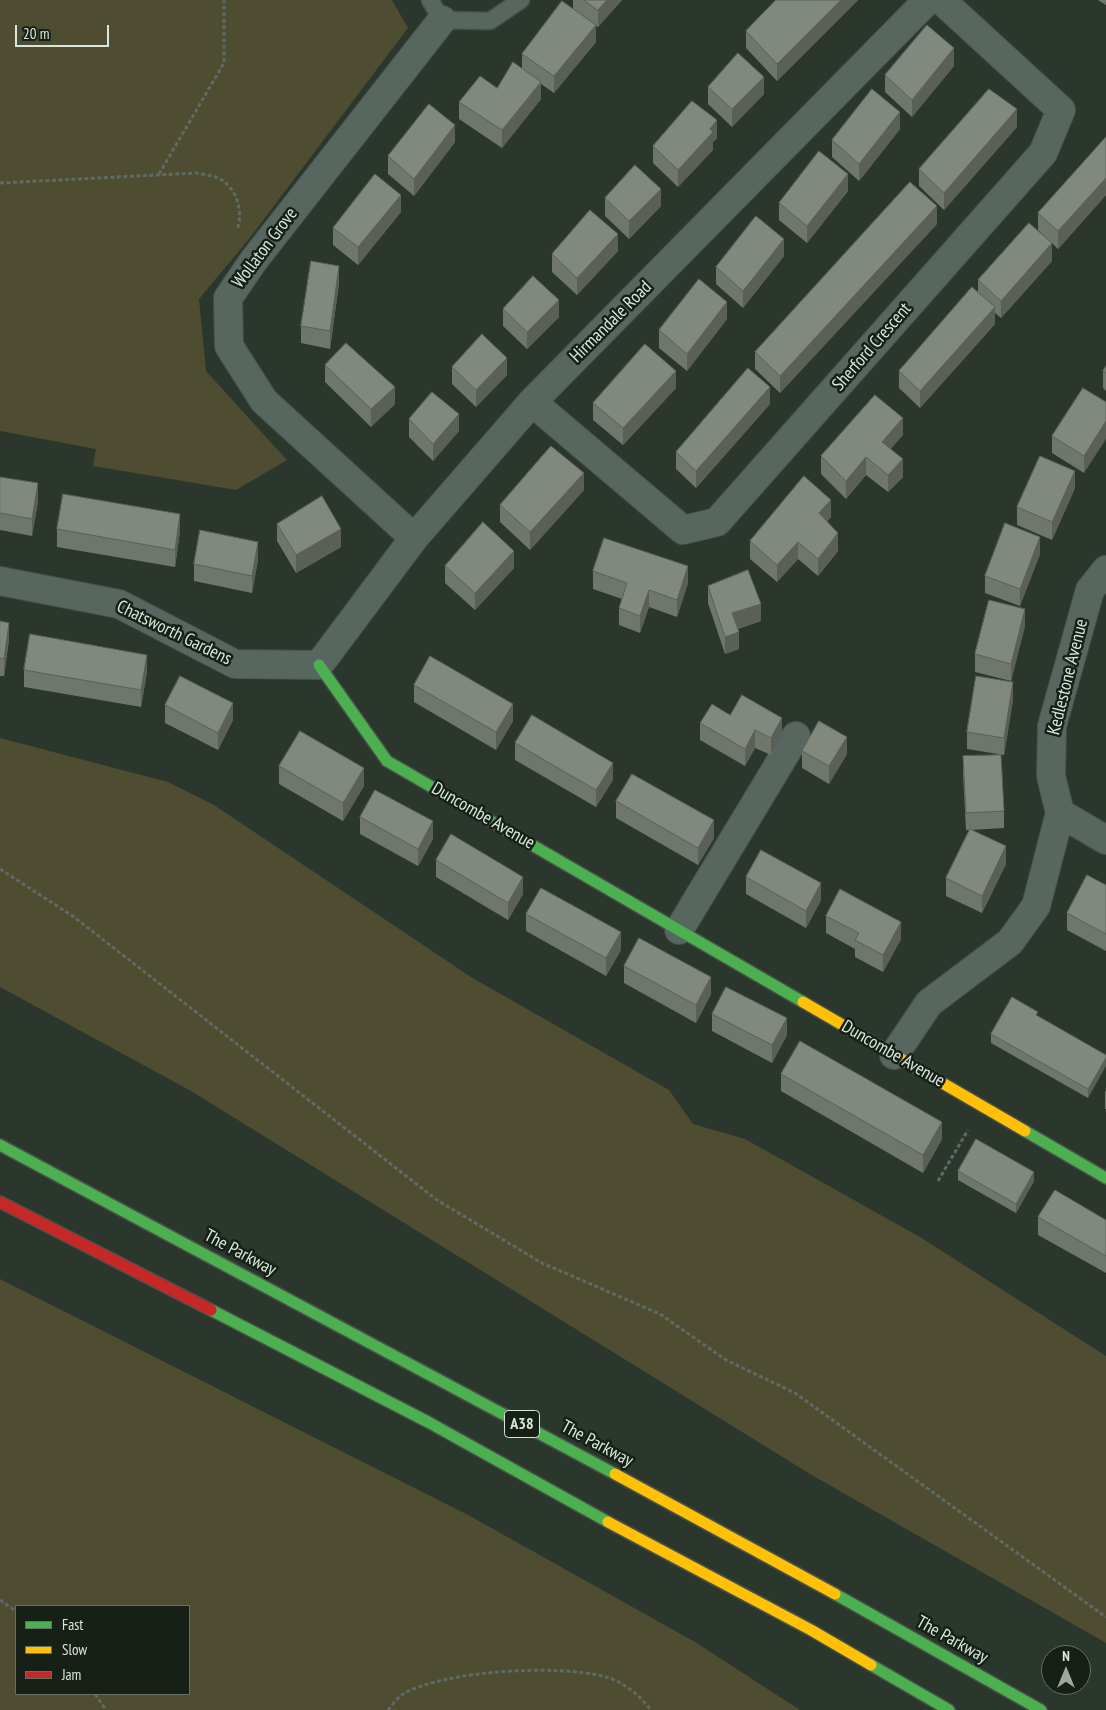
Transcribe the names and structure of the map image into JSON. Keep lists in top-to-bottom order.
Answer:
{
  "streets": {
    "main road": ["Duncombe Avenue", "The Parkway", "A38"],
    "street": [
      "Wollaton Grove",
      "Hirmandale Road",
      "Sherford Crescent",
      "Chatsworth Gardens",
      "Kedlestone Avenue"
    ]
  },
  "crossings": [
    ["Wollaton Grove", "Hirmandale Road"],
    ["Hirmandale Road", "Sherford Crescent"],
    ["Hirmandale Road", "Chatsworth Gardens"],
    ["Hirmandale Road", "Duncombe Avenue"],
    ["Chatsworth Gardens", "Duncombe Avenue"],
    ["Kedlestone Avenue", "Duncombe Avenue"]
  ],
  "legend": ["Fast", "Slow", "Jam"],
  "scale_bar": "20 m",
  "north": "top"
}
